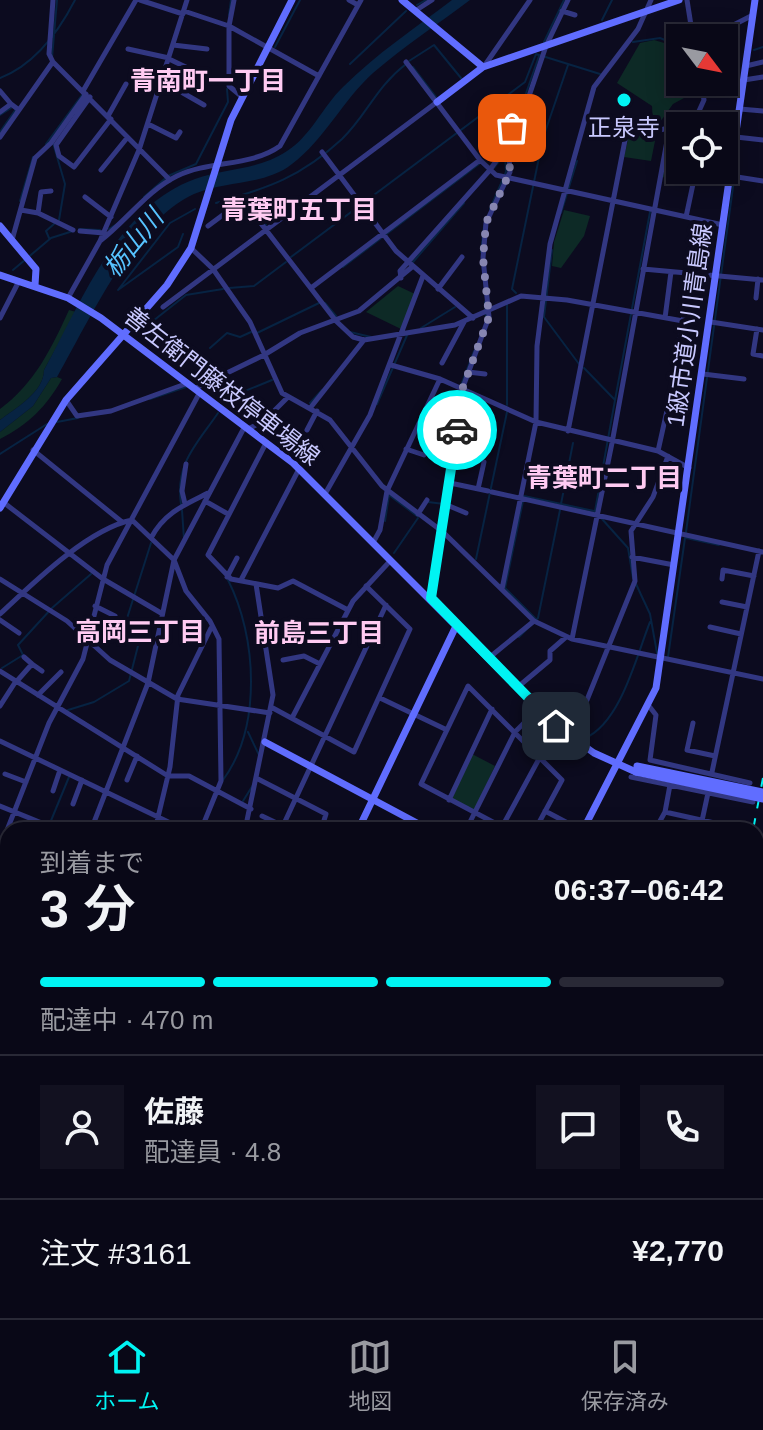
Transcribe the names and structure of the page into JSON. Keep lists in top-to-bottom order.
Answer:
{
  "streets": {
    "street": ["1級市道小川青島線", "善左衛門藤枝停車場線"]
  },
  "districts": [
    "青南町一丁目",
    "青葉町五丁目",
    "青葉町二丁目",
    "高岡三丁目",
    "前島三丁目"
  ],
  "water": ["栃山川"],
  "places": ["正泉寺"],
  "north": "bottom right",
  "page": {
    "heading": ["3 分", "到着まで", "06:37–06:42"],
    "panel": [
      "佐藤",
      "配達員 · 4.8",
      "注文 #3161",
      "¥2,770"
    ],
    "bar": "配達中 · 470 m",
    "tabs": ["ホーム", "地図", "保存済み"]
  }
}
